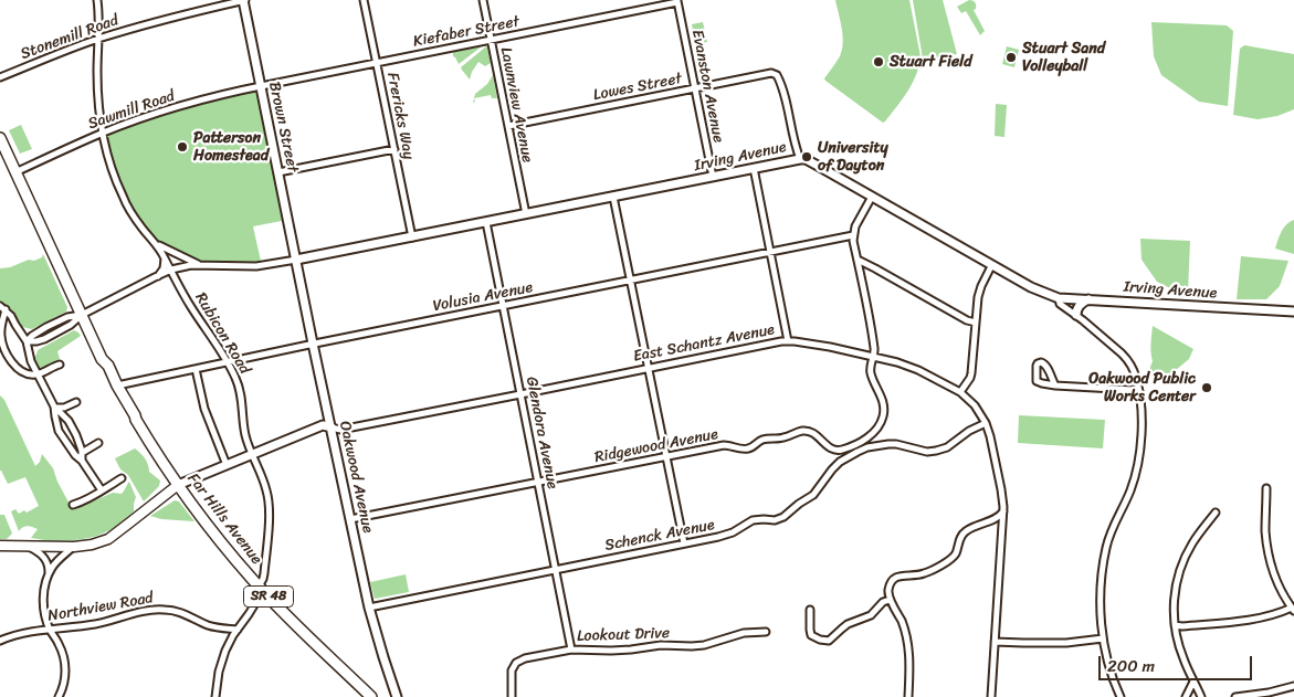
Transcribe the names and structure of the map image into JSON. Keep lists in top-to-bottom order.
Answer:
{
  "streets": {
    "main road": ["Far Hills Avenue", "SR 48"],
    "street": [
      "Kiefaber Street",
      "Stonemill Road",
      "Evanston Avenue",
      "Lowes Street",
      "Lawnview Avenue",
      "Sawmill Road",
      "Frericks Way",
      "Brown Street",
      "Irving Avenue",
      "Volusia Avenue",
      "Rubicon Road",
      "East Schantz Avenue",
      "Glendora Avenue",
      "Ridgewood Avenue",
      "Oakwood Avenue",
      "Schenck Avenue",
      "Northview Road",
      "Lookout Drive"
    ]
  },
  "crossings": [
    ["Kiefaber Street", "Evanston Avenue"],
    ["Kiefaber Street", "Lawnview Avenue"],
    ["Kiefaber Street", "Sawmill Road"],
    ["Kiefaber Street", "Frericks Way"],
    ["Kiefaber Street", "Brown Street"],
    ["Stonemill Road", "Brown Street"],
    ["Stonemill Road", "Rubicon Road"],
    ["Evanston Avenue", "Lowes Street"],
    ["Evanston Avenue", "Irving Avenue"],
    ["Lowes Street", "Lawnview Avenue"],
    ["Lowes Street", "Irving Avenue"],
    ["Lawnview Avenue", "Irving Avenue"],
    ["Sawmill Road", "Brown Street"],
    ["Sawmill Road", "Rubicon Road"],
    ["Sawmill Road", "Far Hills Avenue"],
    ["Sawmill Road", "SR 48"],
    ["Frericks Way", "Irving Avenue"],
    ["Brown Street", "Irving Avenue"],
    ["Brown Street", "Oakwood Avenue"],
    ["Irving Avenue", "Glendora Avenue"],
    ["Irving Avenue", "Oakwood Avenue"],
    ["Volusia Avenue", "Rubicon Road"],
    ["Volusia Avenue", "Glendora Avenue"],
    ["Volusia Avenue", "Oakwood Avenue"],
    ["Volusia Avenue", "Far Hills Avenue"],
    ["Rubicon Road", "East Schantz Avenue"],
    ["Rubicon Road", "Far Hills Avenue"],
    ["Rubicon Road", "Northview Road"],
    ["East Schantz Avenue", "Glendora Avenue"],
    ["East Schantz Avenue", "Oakwood Avenue"],
    ["East Schantz Avenue", "Far Hills Avenue"],
    ["East Schantz Avenue", "Schenck Avenue"],
    ["Glendora Avenue", "Ridgewood Avenue"],
    ["Glendora Avenue", "Schenck Avenue"],
    ["Glendora Avenue", "Lookout Drive"],
    ["Ridgewood Avenue", "Oakwood Avenue"],
    ["Ridgewood Avenue", "Schenck Avenue"],
    ["Oakwood Avenue", "Schenck Avenue"],
    ["Far Hills Avenue", "SR 48"]
  ],
  "places": [
    "Stuart Sand Volleyball",
    "Stuart Field",
    "Patterson Homestead",
    "University of Dayton",
    "Oakwood Public Works Center"
  ],
  "scale_bar": "200 m"
}
